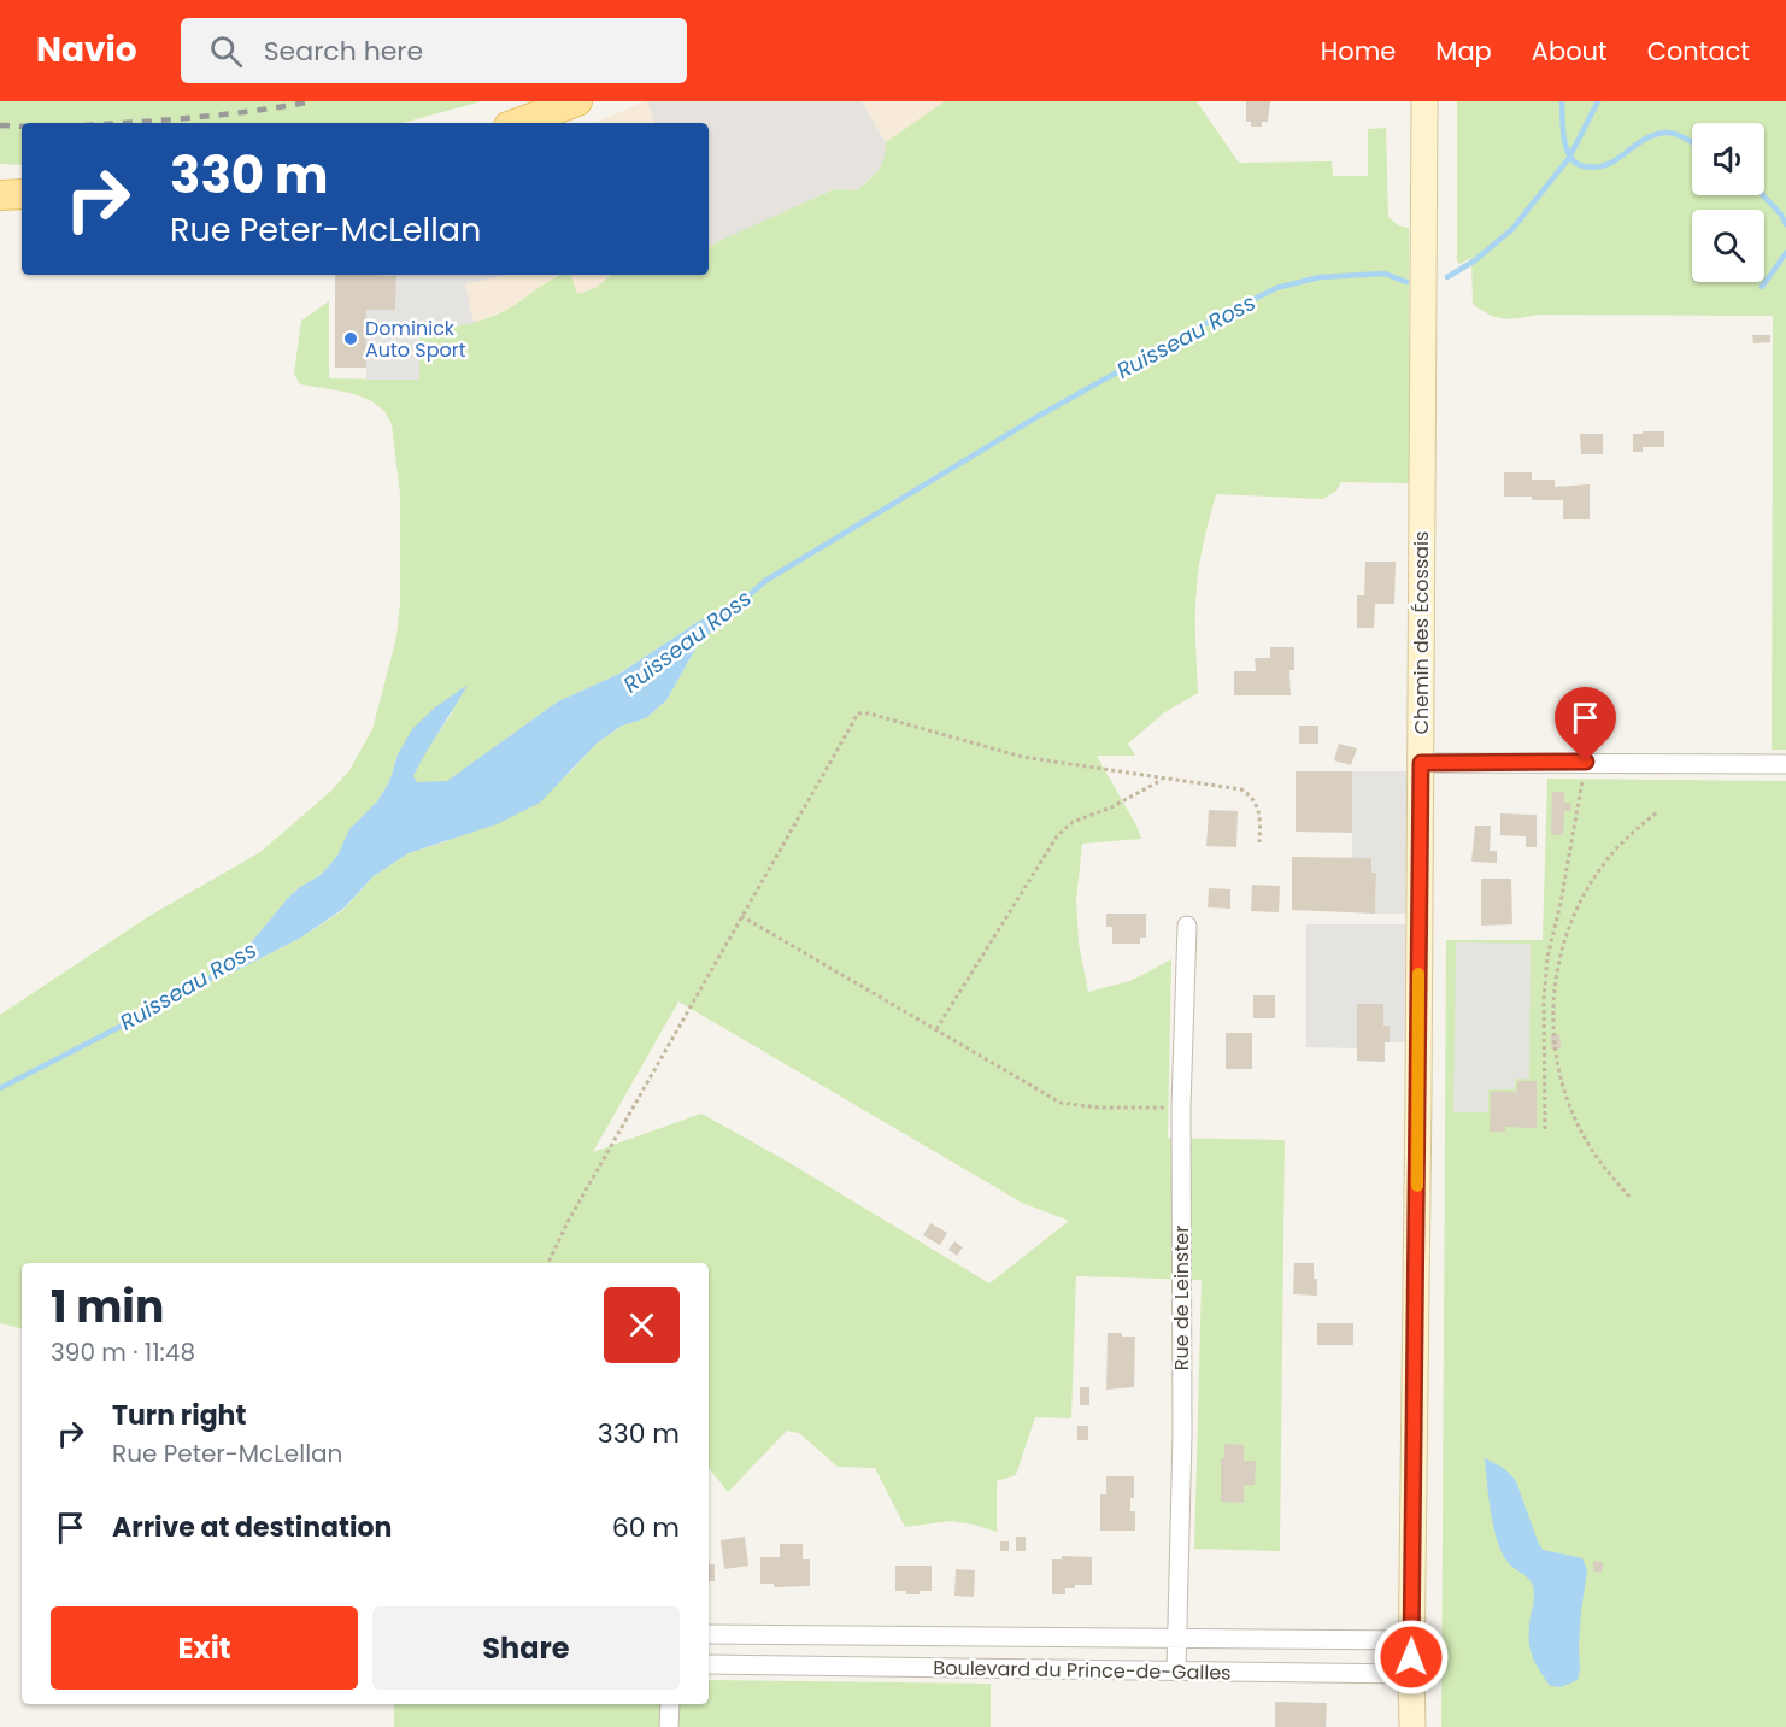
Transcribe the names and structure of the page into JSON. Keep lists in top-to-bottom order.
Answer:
{
  "streets": {
    "main road": ["Chemin des Écossais"],
    "street": ["Rue de Leinster", "Boulevard du Prince-de-Galles"]
  },
  "crossings": [
    ["Chemin des Écossais", "Boulevard du Prince-de-Galles"],
    ["Rue de Leinster", "Boulevard du Prince-de-Galles"]
  ],
  "water": ["Ruisseau Ross"],
  "places": ["Dominick Auto Sport"],
  "page": {
    "header": "Navio",
    "search": "Search here",
    "nav": [
      "Home",
      "Map",
      "About",
      "Contact"
    ],
    "turn": ["330 m", "Rue Peter-McLellan"],
    "heading": ["1 min", "390 m · 11:48"],
    "list": [
      {
        "name": "Turn right",
        "note": "Rue Peter-McLellan",
        "value": "330 m"
      },
      {
        "name": "Arrive at destination",
        "value": "60 m"
      }
    ],
    "buttons": ["Exit", "Share"]
  }
}
